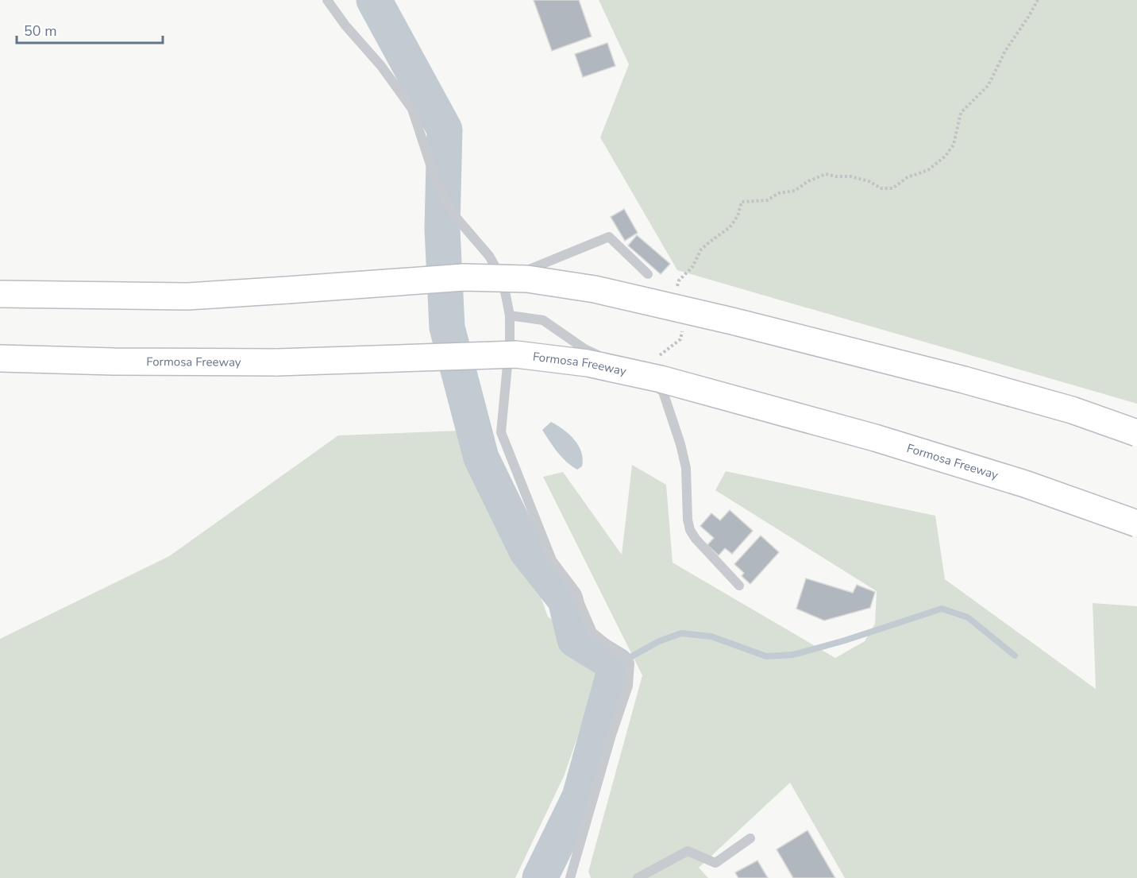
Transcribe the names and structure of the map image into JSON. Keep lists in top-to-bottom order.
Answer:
{
  "streets": {
    "highway": ["Formosa Freeway"]
  },
  "scale_bar": "50 m"
}
